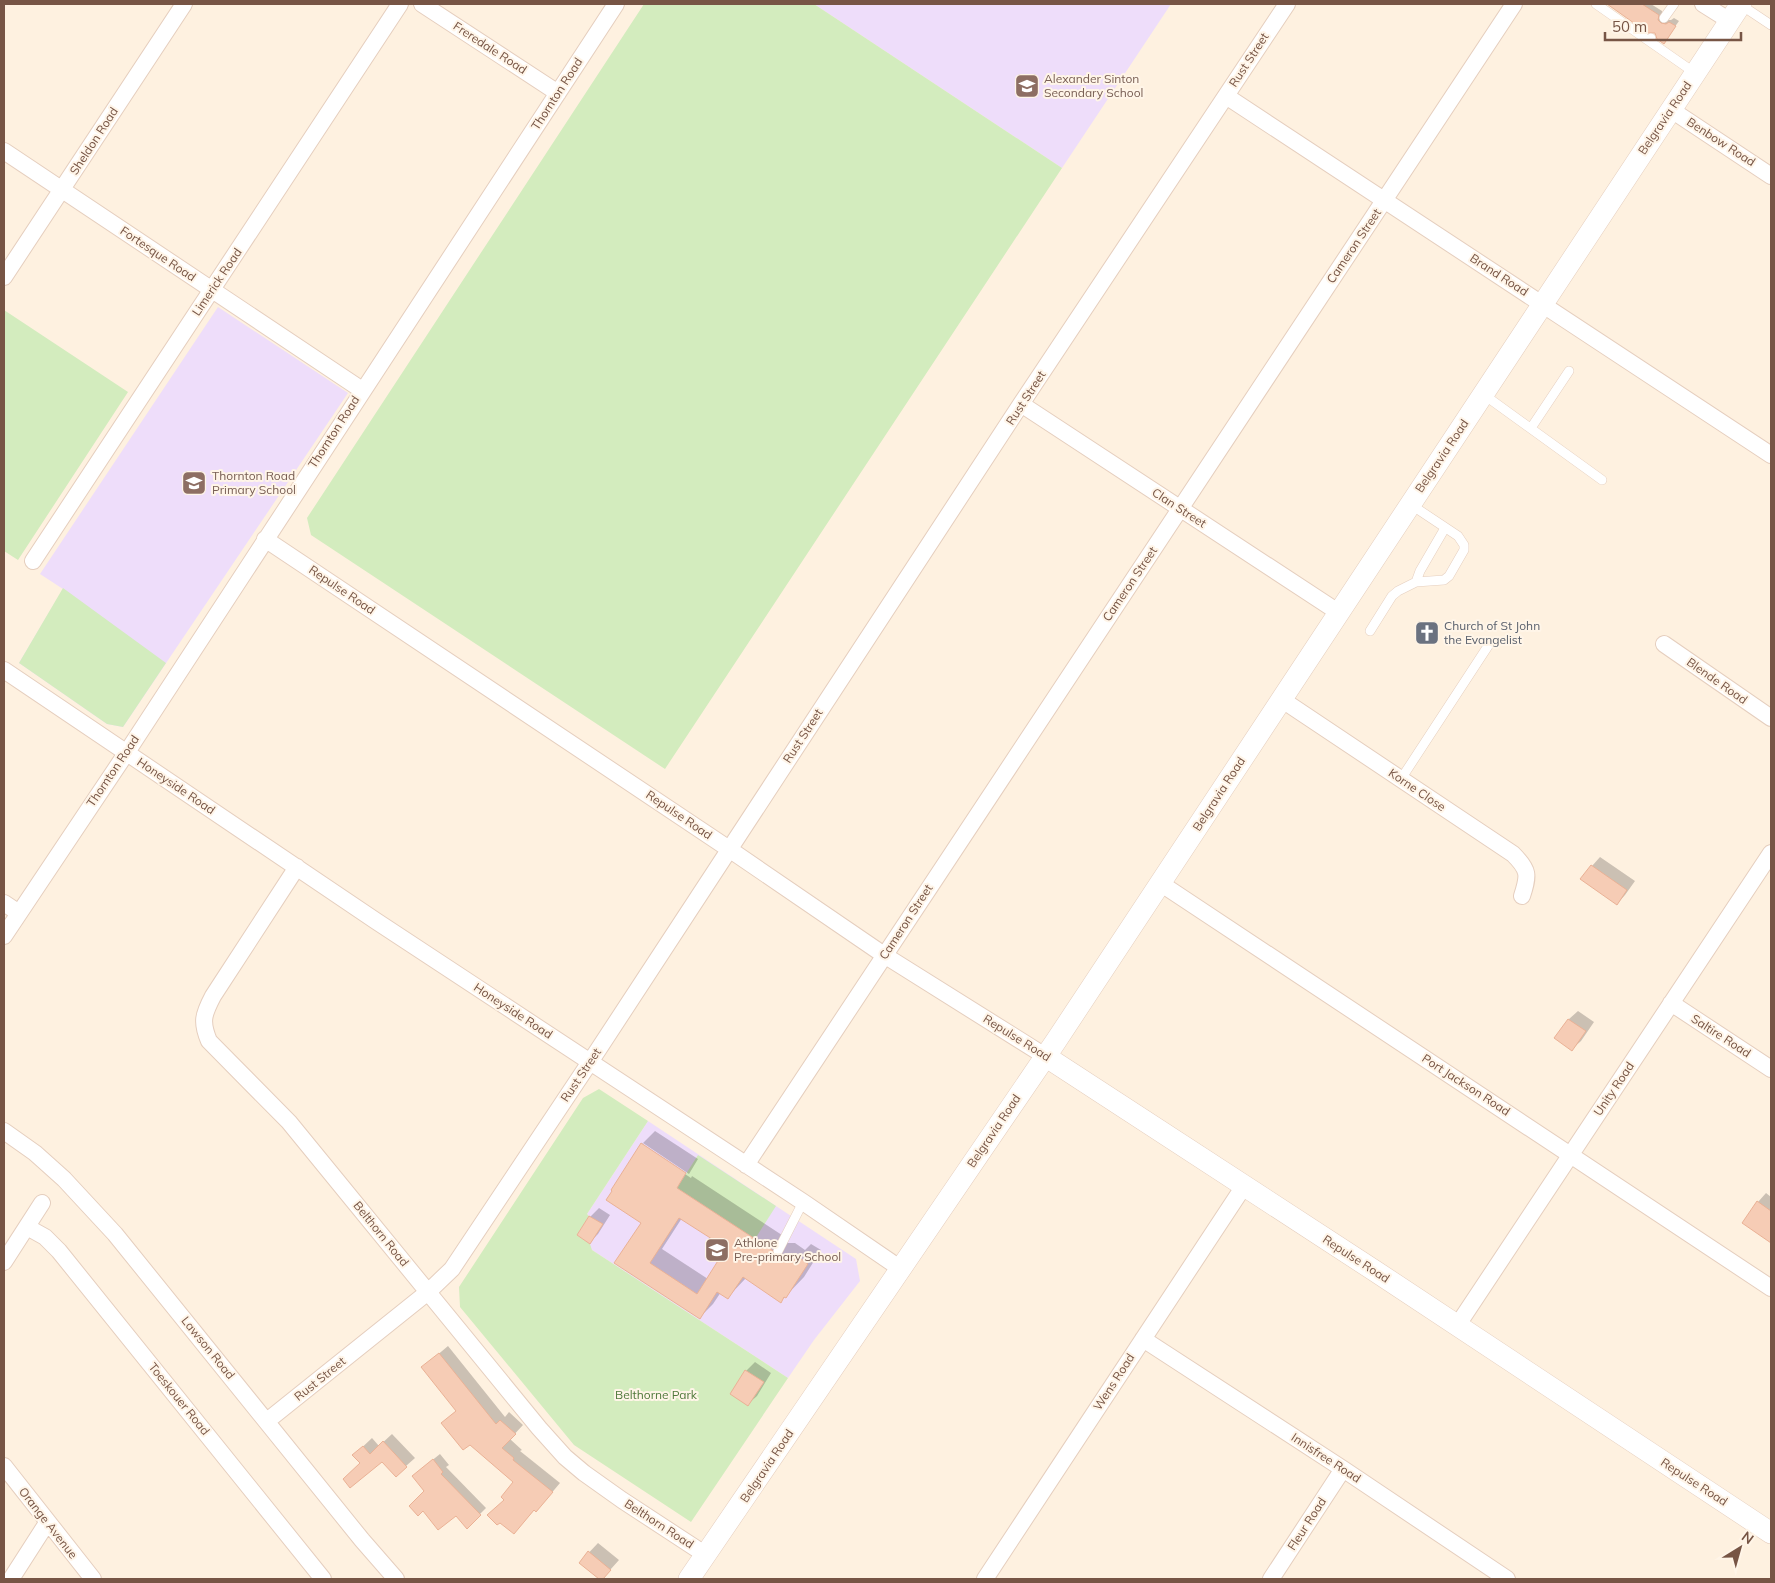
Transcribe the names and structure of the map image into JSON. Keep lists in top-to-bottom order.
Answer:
{
  "streets": {
    "street": [
      "Freredale Road",
      "Rust Street",
      "Thornton Road",
      "Belgravia Road",
      "Sheldon Road",
      "Benbow Road",
      "Cameron Street",
      "Fortesque Road",
      "Brand Road",
      "Limerick Road",
      "Clan Street",
      "Repulse Road",
      "Blende Road",
      "Honeyside Road",
      "Korne Close",
      "Saltire Road",
      "Port Jackson Road",
      "Unity Road",
      "Belthorn Road",
      "Lawson Road",
      "Wens Road",
      "Toeskouer Road",
      "Innisfree Road",
      "Orange Avenue",
      "Fleur Road"
    ]
  },
  "crossings": [
    ["Freredale Road", "Thornton Road"],
    ["Rust Street", "Brand Road"],
    ["Rust Street", "Clan Street"],
    ["Rust Street", "Repulse Road"],
    ["Rust Street", "Honeyside Road"],
    ["Rust Street", "Belthorn Road"],
    ["Rust Street", "Lawson Road"],
    ["Thornton Road", "Fortesque Road"],
    ["Thornton Road", "Repulse Road"],
    ["Thornton Road", "Honeyside Road"],
    ["Belgravia Road", "Benbow Road"],
    ["Belgravia Road", "Brand Road"],
    ["Belgravia Road", "Clan Street"],
    ["Belgravia Road", "Repulse Road"],
    ["Belgravia Road", "Honeyside Road"],
    ["Belgravia Road", "Korne Close"],
    ["Belgravia Road", "Port Jackson Road"],
    ["Belgravia Road", "Belthorn Road"],
    ["Sheldon Road", "Fortesque Road"],
    ["Cameron Street", "Brand Road"],
    ["Cameron Street", "Clan Street"],
    ["Cameron Street", "Repulse Road"],
    ["Cameron Street", "Honeyside Road"],
    ["Fortesque Road", "Limerick Road"],
    ["Repulse Road", "Unity Road"],
    ["Repulse Road", "Wens Road"],
    ["Honeyside Road", "Belthorn Road"],
    ["Saltire Road", "Unity Road"],
    ["Port Jackson Road", "Unity Road"],
    ["Wens Road", "Innisfree Road"],
    ["Innisfree Road", "Fleur Road"]
  ],
  "parks": ["Belthorne Park"],
  "places": {
    "school or university": ["Alexander Sinton Secondary School", "Thornton Road Primary School", "Athlone Pre-primary School"],
    "church": ["Church of St John the Evangelist"]
  },
  "scale_bar": "50 m",
  "north": "top right"
}
